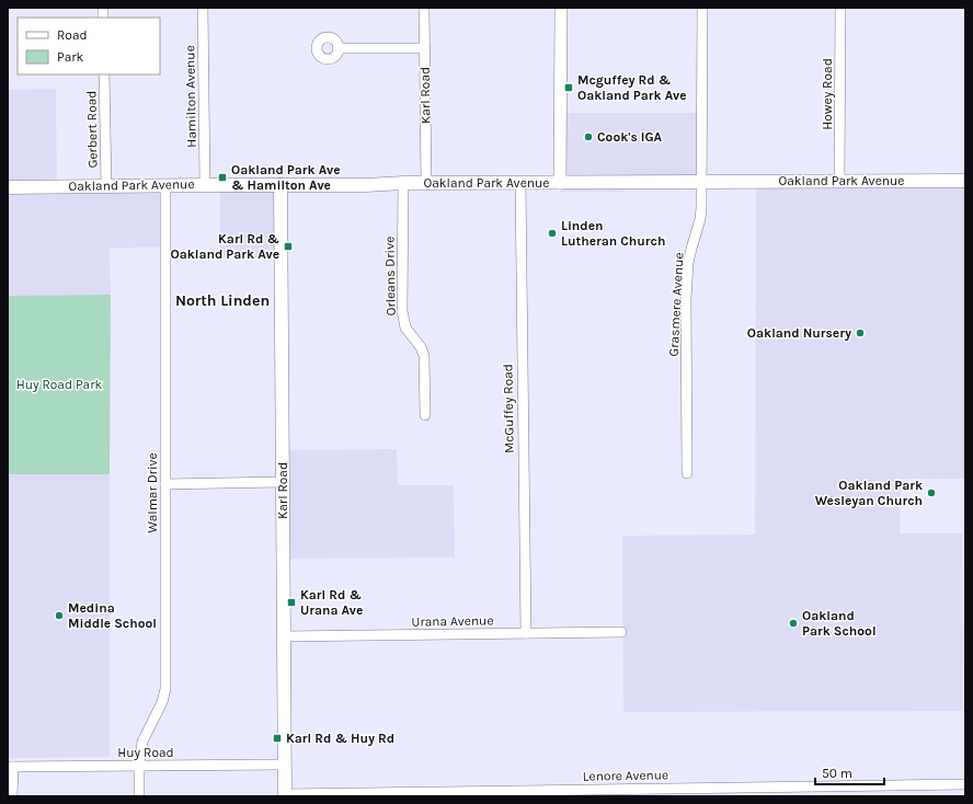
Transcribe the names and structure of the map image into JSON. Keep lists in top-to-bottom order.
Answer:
{
  "streets": {
    "main road": ["Karl Road", "Oakland Park Avenue"],
    "street": [
      "Howey Road",
      "Hamilton Avenue",
      "Gerbert Road",
      "Orleans Drive",
      "Grasmere Avenue",
      "McGuffey Road",
      "Walmar Drive",
      "Urana Avenue",
      "Huy Road",
      "Lenore Avenue"
    ]
  },
  "crossings": [
    ["Howey Road", "Oakland Park Avenue"],
    ["Karl Road", "Oakland Park Avenue"],
    ["Karl Road", "Urana Avenue"],
    ["Karl Road", "Huy Road"],
    ["Karl Road", "Lenore Avenue"],
    ["Hamilton Avenue", "Oakland Park Avenue"],
    ["Gerbert Road", "Oakland Park Avenue"],
    ["Oakland Park Avenue", "Orleans Drive"],
    ["Oakland Park Avenue", "Grasmere Avenue"],
    ["Oakland Park Avenue", "McGuffey Road"],
    ["Oakland Park Avenue", "Walmar Drive"],
    ["McGuffey Road", "Urana Avenue"],
    ["Walmar Drive", "Huy Road"]
  ],
  "districts": ["North Linden"],
  "parks": ["Huy Road Park"],
  "places": {
    "transit": [
      "Mcguffey Rd & Oakland Park Ave",
      "Oakland Park Ave & Hamilton Ave",
      "Karl Rd & Oakland Park Ave",
      "Karl Rd & Urana Ave",
      "Karl Rd & Huy Rd"
    ],
    "other": [
      "Cook's IGA",
      "Linden Lutheran Church",
      "Oakland Nursery",
      "Oakland Park Wesleyan Church",
      "Medina Middle School",
      "Oakland Park School"
    ]
  },
  "legend": ["Road", "Park"],
  "scale_bar": "50 m"
}
